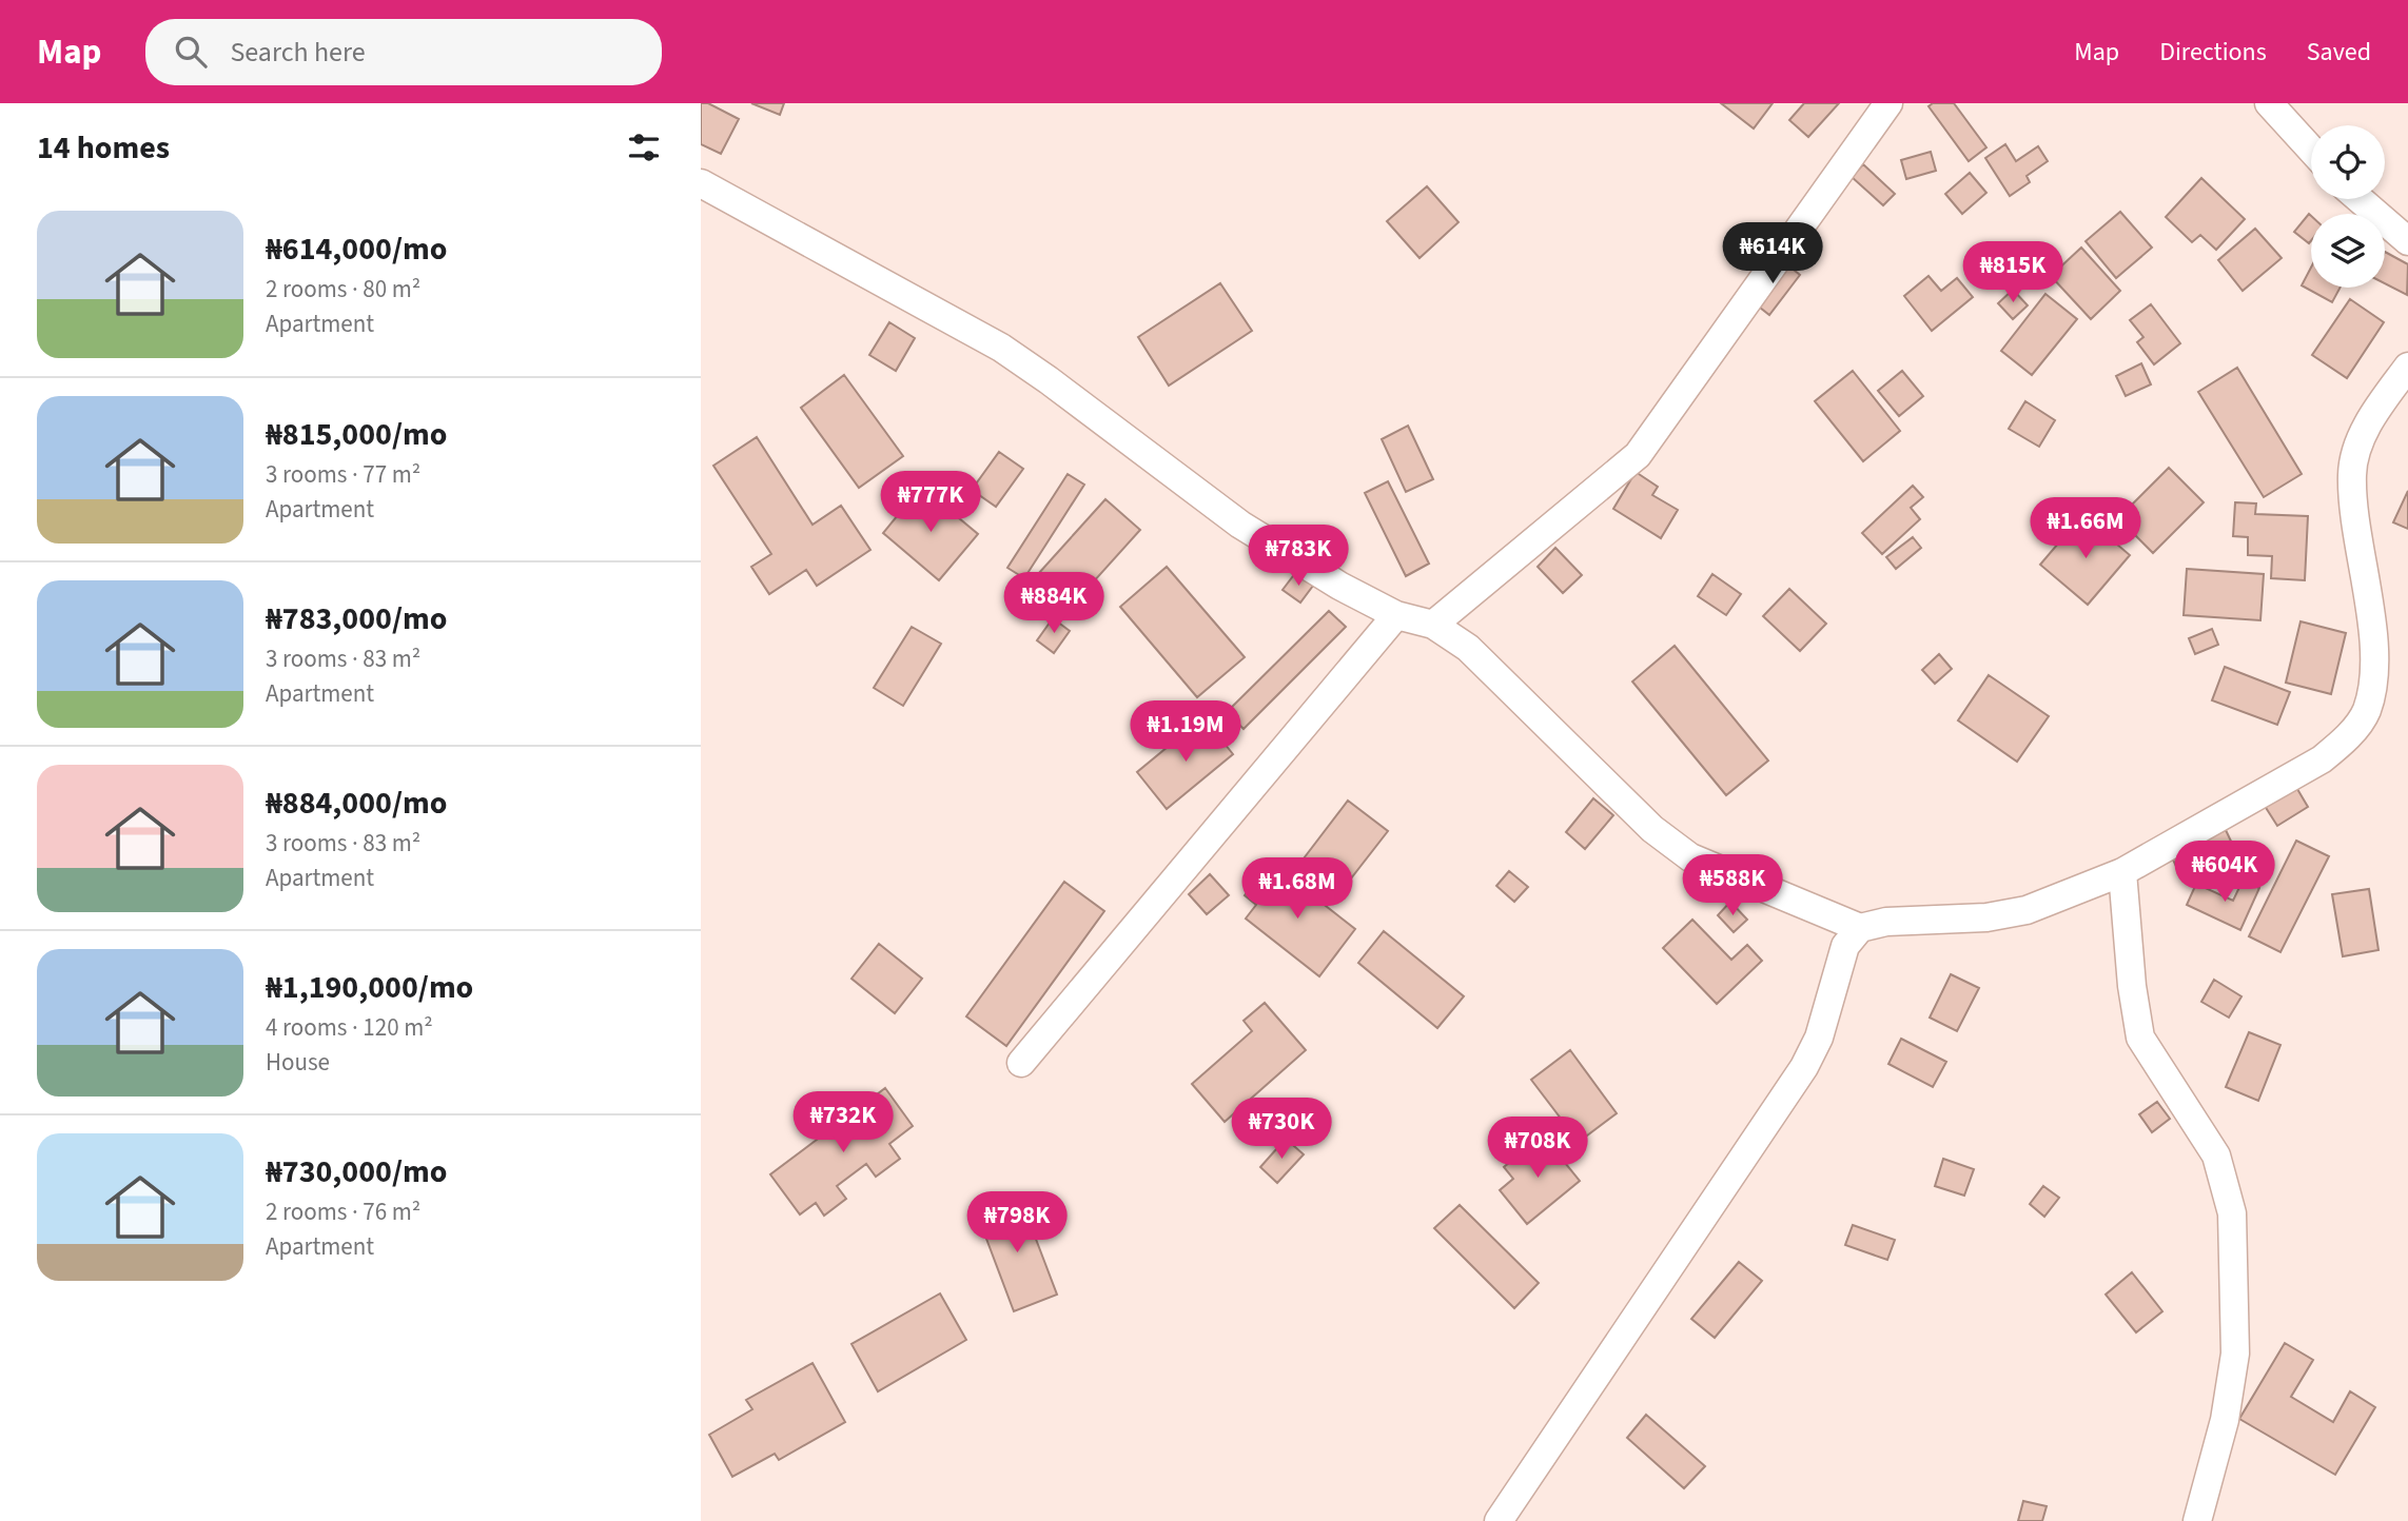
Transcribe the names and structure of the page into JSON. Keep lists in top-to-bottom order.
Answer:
{
  "page": {
    "header": "Map",
    "search": "Search here",
    "nav": ["Map", "Directions", "Saved"],
    "heading": "14 homes",
    "list": [
      {
        "name": "₦614,000/mo",
        "note": "2 rooms · 80 m² · Apartment"
      },
      {
        "name": "₦815,000/mo",
        "note": "3 rooms · 77 m² · Apartment"
      },
      {
        "name": "₦783,000/mo",
        "note": "3 rooms · 83 m² · Apartment"
      },
      {
        "name": "₦884,000/mo",
        "note": "3 rooms · 83 m² · Apartment"
      },
      {
        "name": "₦1,190,000/mo",
        "note": "4 rooms · 120 m² · House"
      },
      {
        "name": "₦730,000/mo",
        "note": "2 rooms · 76 m² · Apartment"
      }
    ],
    "price": [
      "₦614K",
      "₦815K",
      "₦777K",
      "₦1.66M",
      "₦783K",
      "₦884K",
      "₦1.19M",
      "₦604K",
      "₦588K",
      "₦1.68M",
      "₦732K",
      "₦730K",
      "₦708K",
      "₦798K"
    ]
  }
}
